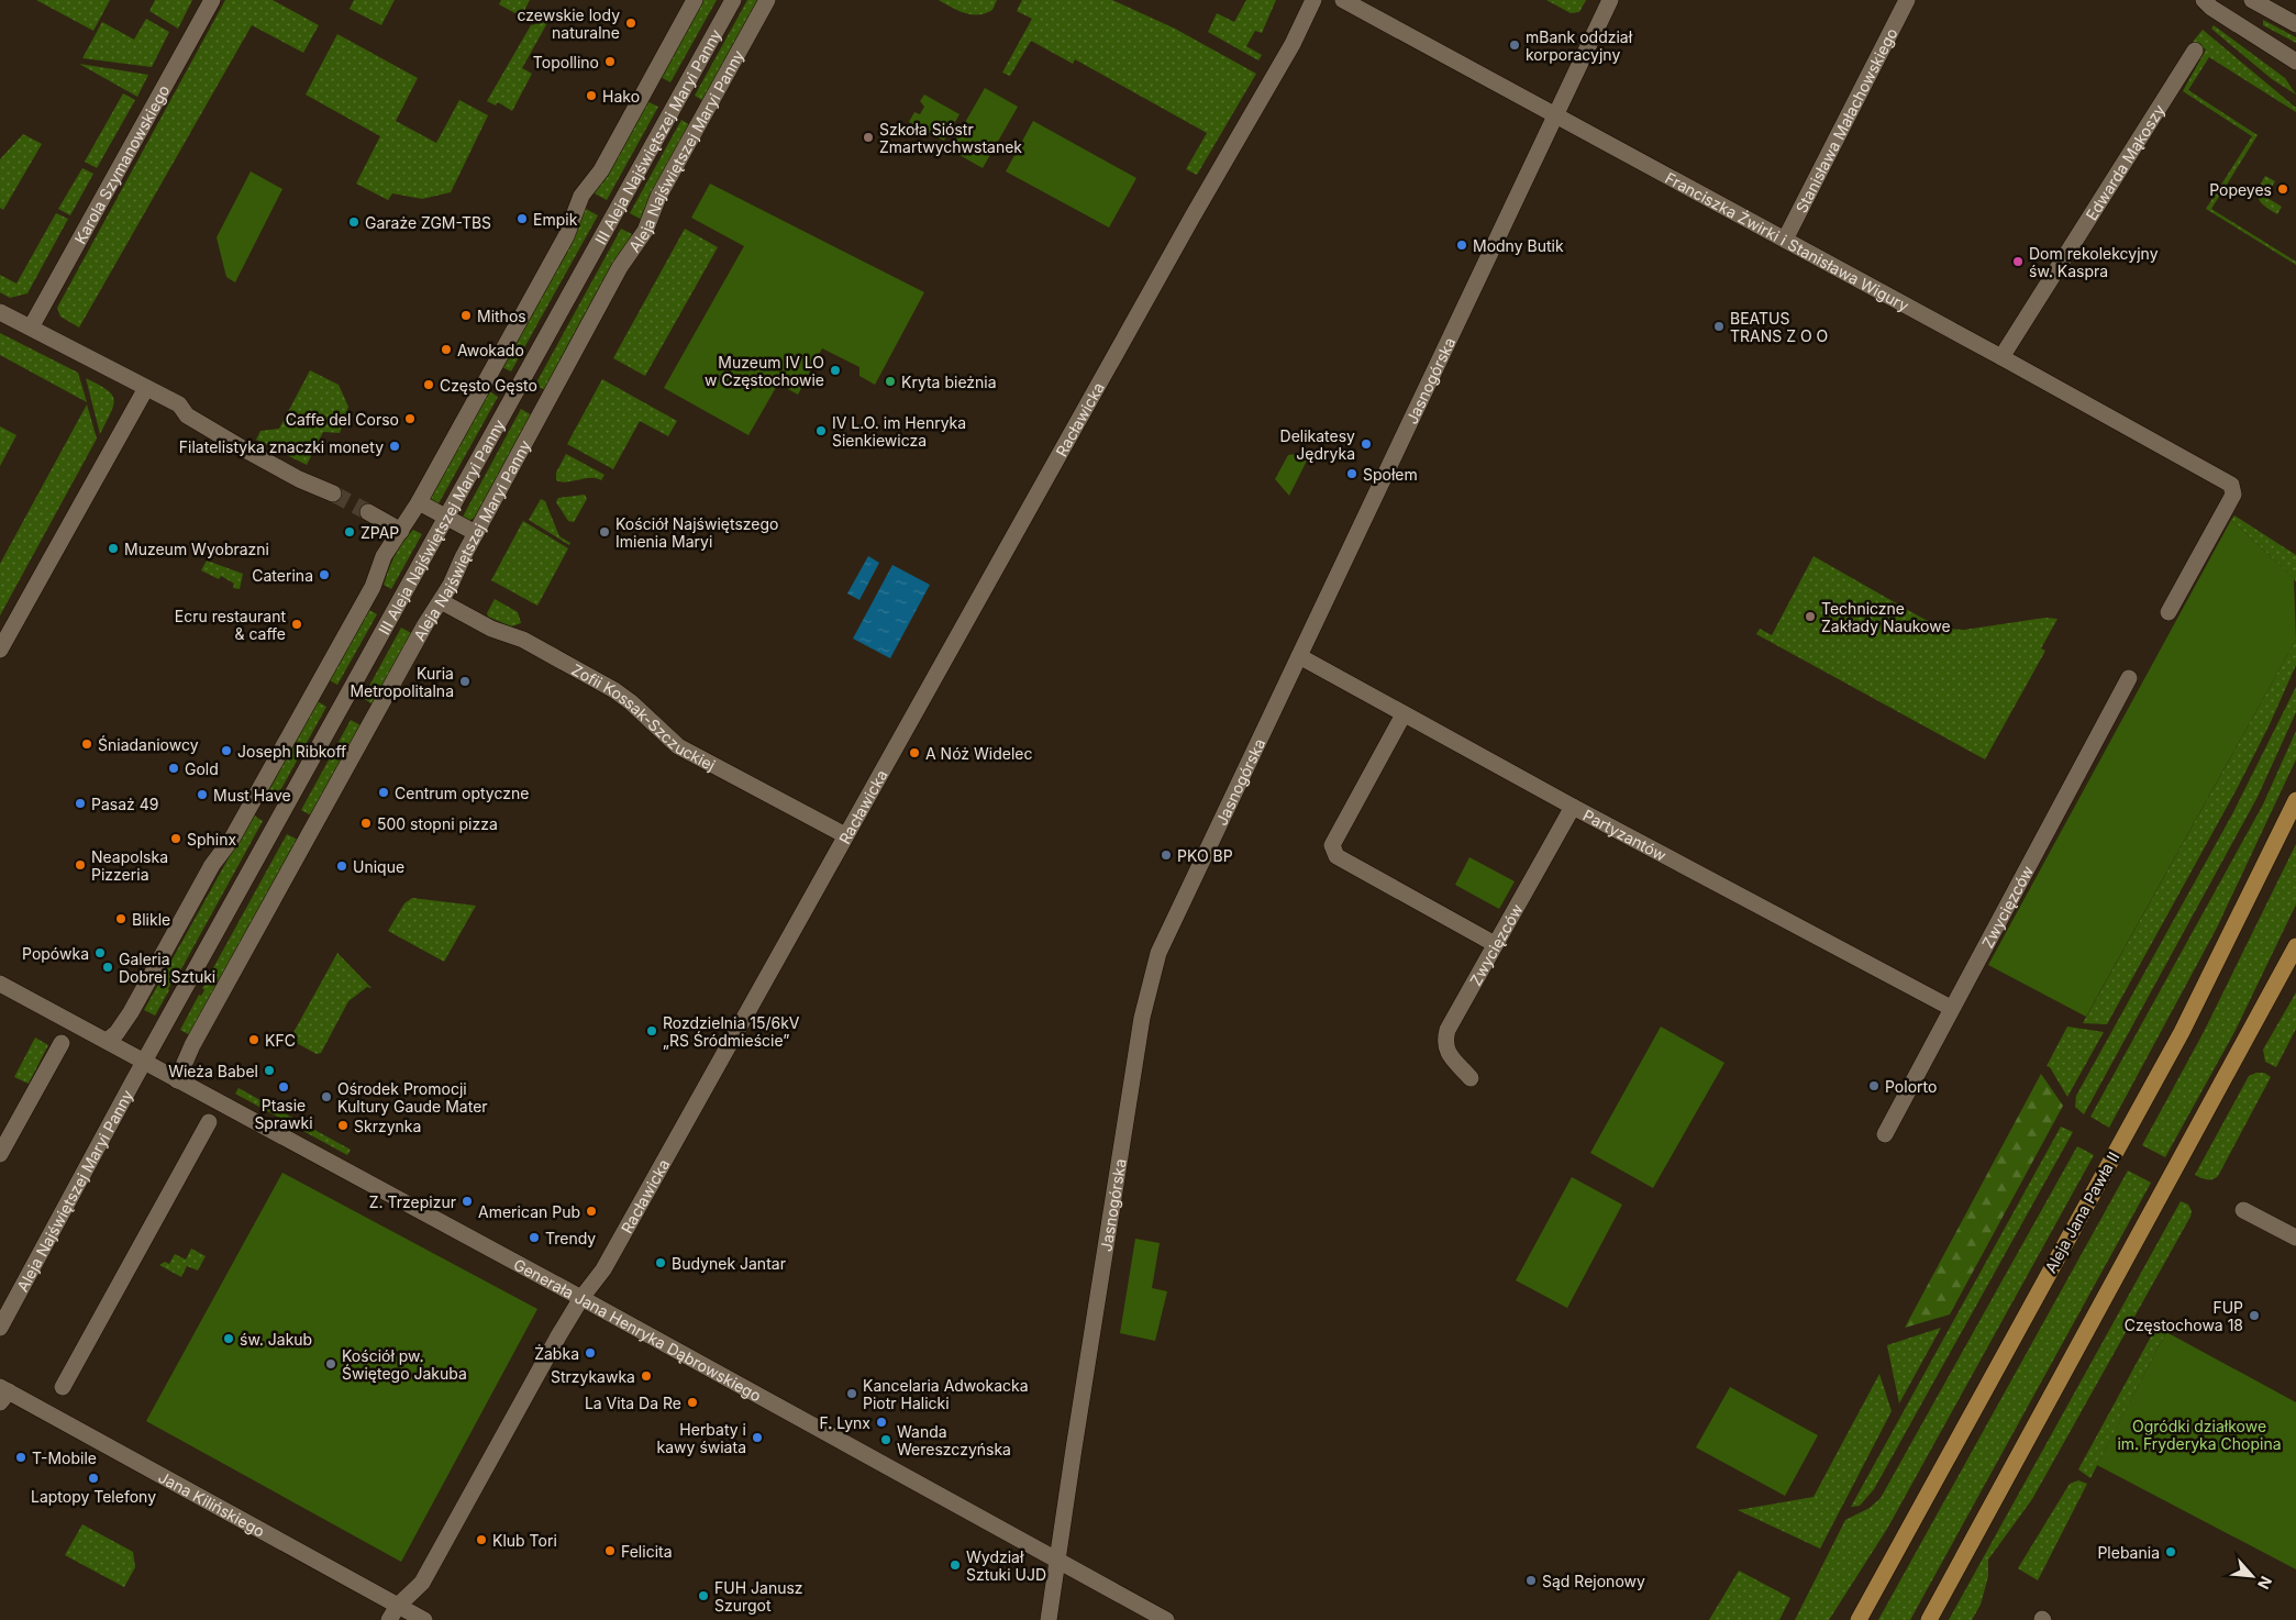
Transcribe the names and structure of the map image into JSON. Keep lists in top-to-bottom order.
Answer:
{
  "streets": {
    "main road": ["Aleja Jana Pawła II"],
    "street": [
      "Stanisława Małachowskiego",
      "III Aleja Najświętszej Maryi Panny",
      "Aleja Najświętszej Maryi Panny",
      "Edwarda Mąkoszy",
      "Karola Szymanowskiego",
      "Franciszka Żwirki i Stanisława Wigury",
      "Jasnogórska",
      "Racławicka",
      "Zofii Kossak-Szczuckiej",
      "Partyzantów",
      "Zwycięzców",
      "Generała Jana Henryka Dąbrowskiego",
      "Jana Kilińskiego"
    ]
  },
  "crossings": [
    ["Stanisława Małachowskiego", "Franciszka Żwirki i Stanisława Wigury"],
    ["III Aleja Najświętszej Maryi Panny", "Aleja Najświętszej Maryi Panny"],
    ["III Aleja Najświętszej Maryi Panny", "Generała Jana Henryka Dąbrowskiego"],
    ["Aleja Najświętszej Maryi Panny", "Zofii Kossak-Szczuckiej"],
    ["Aleja Najświętszej Maryi Panny", "Generała Jana Henryka Dąbrowskiego"],
    ["Edwarda Mąkoszy", "Franciszka Żwirki i Stanisława Wigury"],
    ["Franciszka Żwirki i Stanisława Wigury", "Jasnogórska"],
    ["Jasnogórska", "Partyzantów"],
    ["Jasnogórska", "Generała Jana Henryka Dąbrowskiego"],
    ["Racławicka", "Zofii Kossak-Szczuckiej"],
    ["Racławicka", "Generała Jana Henryka Dąbrowskiego"],
    ["Racławicka", "Jana Kilińskiego"],
    ["Partyzantów", "Zwycięzców"]
  ],
  "parks": ["Ogródki działkowe im. Fryderyka Chopina"],
  "places": [
    "czewskie lody naturalne",
    "mBank oddział korporacyjny",
    "Topollino",
    "Hako",
    "Szkoła Sióstr Zmartwychwstanek",
    "Popeyes",
    "Empik",
    "Garaże ZGM-TBS",
    "Modny Butik",
    "Dom rekolekcyjny św. Kaspra",
    "Mithos",
    "BEATUS TRANS Z O O",
    "Awokado",
    "Muzeum IV LO w Częstochowie",
    "Kryta bieżnia",
    "Często Gęsto",
    "Caffe del Corso",
    "IV L.O. im Henryka Sienkiewicza",
    "Delikatesy Jędryka",
    "Filatelistyka znaczki monety",
    "Społem",
    "ZPAP",
    "Kościół Najświętszego Imienia Maryi",
    "Muzeum Wyobrazni",
    "Caterina",
    "Techniczne Zakłady Naukowe",
    "Ecru restaurant & caffe",
    "Kuria Metropolitalna",
    "Śniadaniowcy",
    "Joseph Ribkoff",
    "A Nóż Widelec",
    "Gold",
    "Centrum optyczne",
    "Must Have",
    "Pasaż 49",
    "500 stopni pizza",
    "Sphinx",
    "PKO BP",
    "Neapolska Pizzeria",
    "Unique",
    "Blikle",
    "Popówka",
    "Galeria Dobrej Sztuki",
    "Rozdzielnia 15/6kV „RS Śródmieście”",
    "KFC",
    "Wieża Babel",
    "Polorto",
    "Ptasie Sprawki",
    "Ośrodek Promocji Kultury Gaude Mater",
    "Skrzynka",
    "Z. Trzepizur",
    "American Pub",
    "Trendy",
    "Budynek Jantar",
    "FUP Częstochowa 18",
    "św. Jakub",
    "Żabka",
    "Kościół pw. Świętego Jakuba",
    "Strzykawka",
    "Kancelaria Adwokacka Piotr Halicki",
    "La Vita Da Re",
    "F. Lynx",
    "Herbaty i kawy świata",
    "Wanda Wereszczyńska",
    "T-Mobile",
    "Laptopy Telefony",
    "Klub Tori",
    "Felicita",
    "Plebania",
    "Wydział Sztuki UJD",
    "Sąd Rejonowy",
    "FUH Janusz Szurgot"
  ],
  "north": "bottom right"
}
